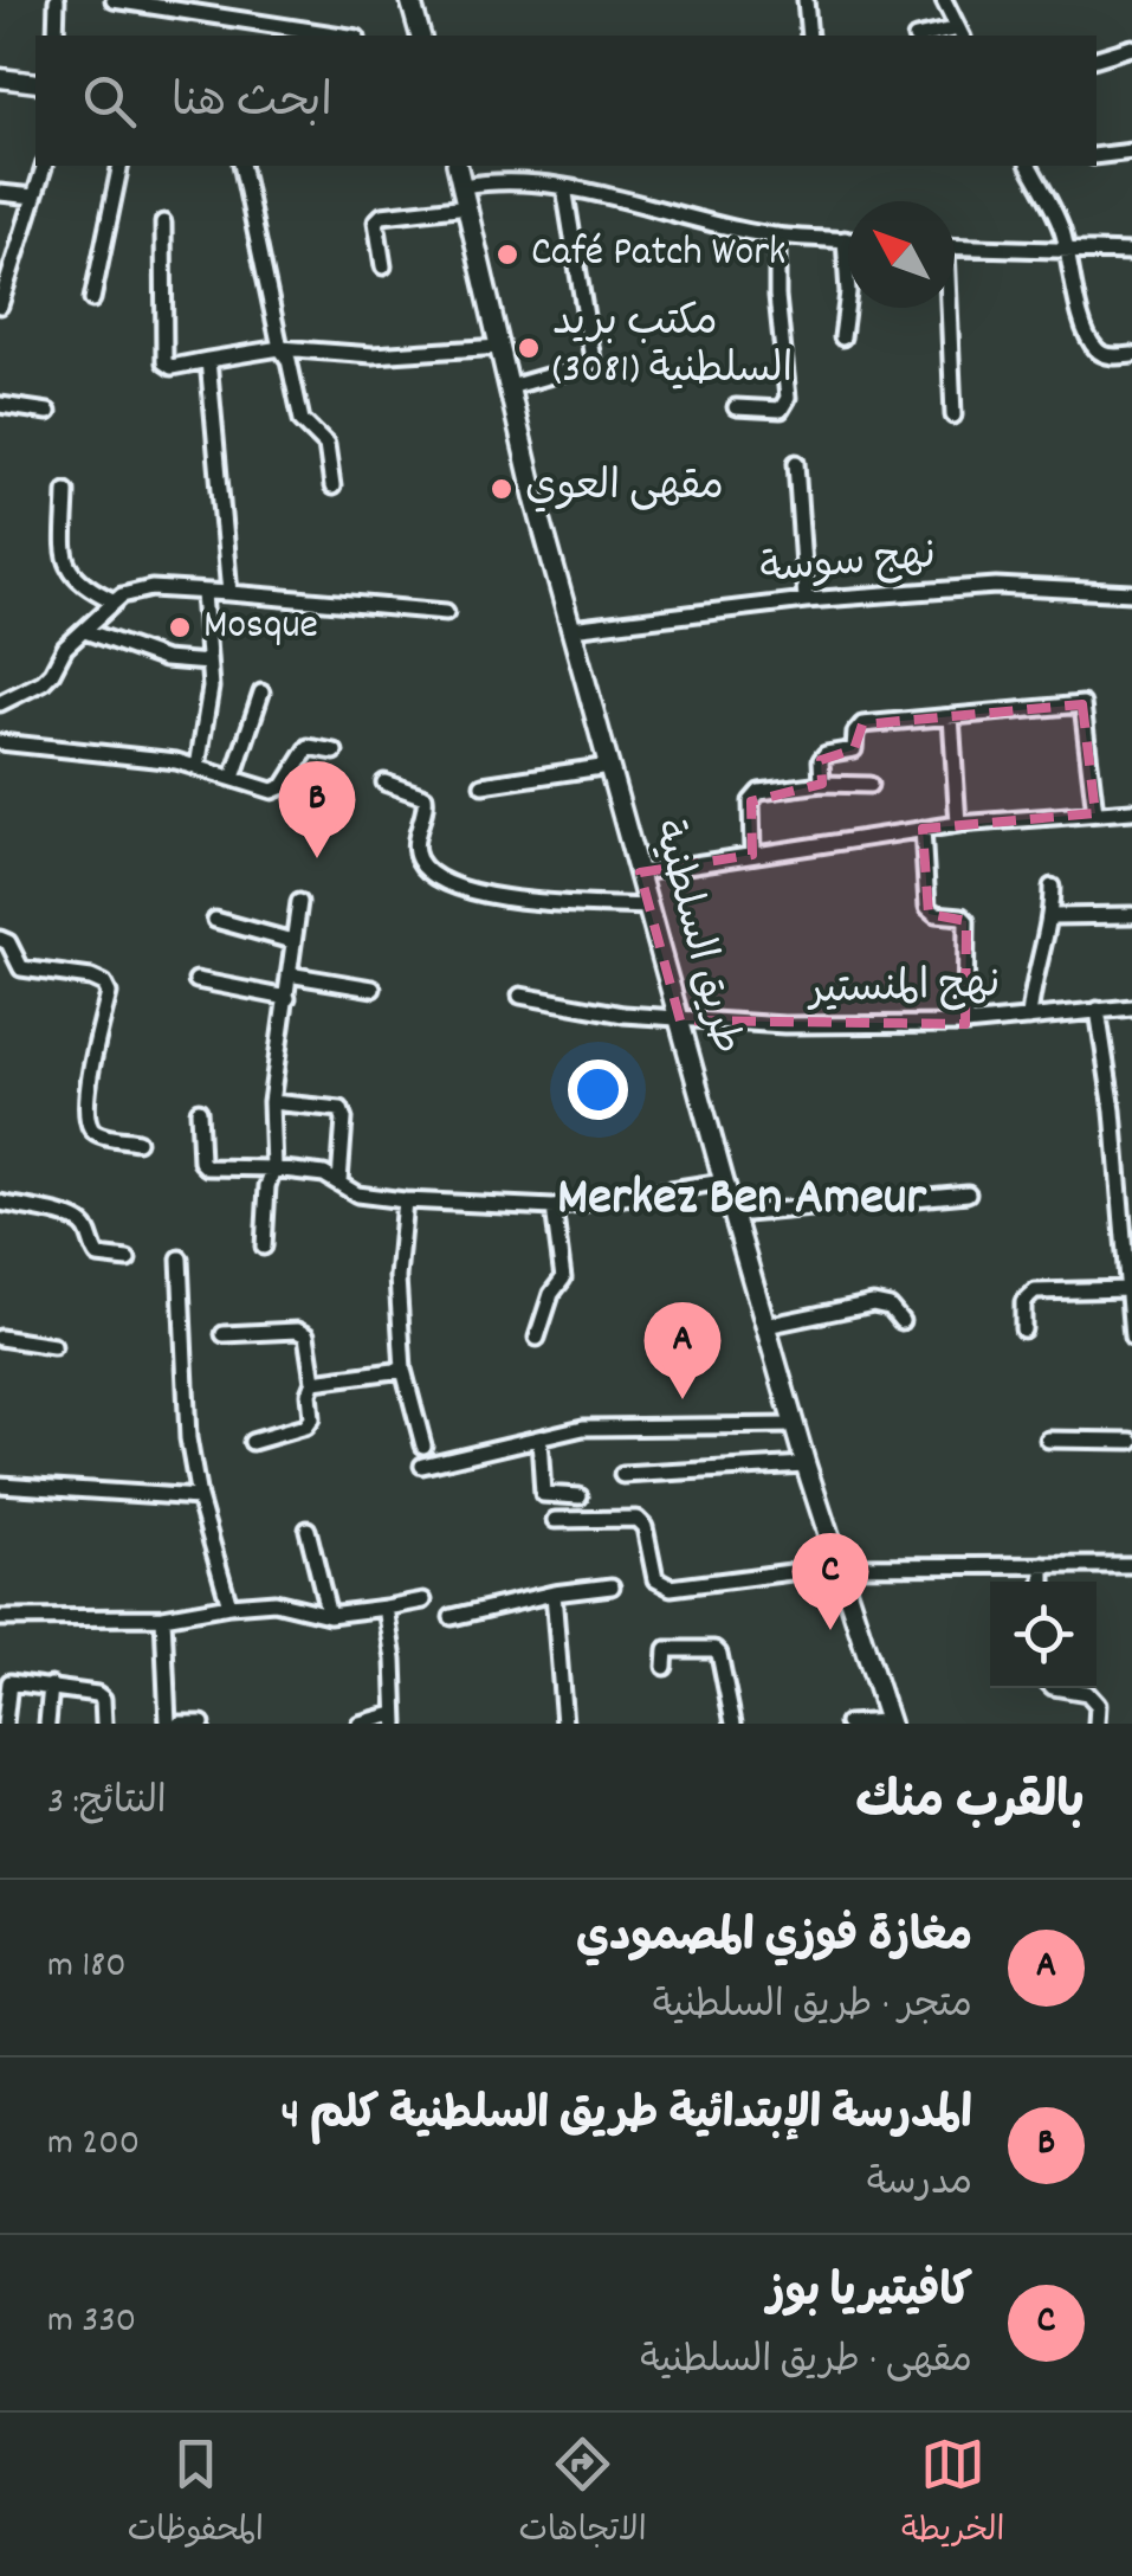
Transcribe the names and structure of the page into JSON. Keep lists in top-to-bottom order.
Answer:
{
  "streets": {
    "main road": ["طريق السلطنية"],
    "street": ["نهج سوسة", "نهج المنستير"]
  },
  "crossings": [
    ["نهج سوسة", "طريق السلطنية"],
    ["طريق السلطنية", "نهج المنستير"]
  ],
  "districts": ["Merkez Ben Ameur"],
  "places": [
    "Café Patch Work",
    "مكتب بريد السلطنية (3081)",
    "مقهى العوي",
    "Mosque"
  ],
  "north": "top left",
  "page": {
    "search": "ابحث هنا",
    "pins": ["B", "A", "C"],
    "heading": ["بالقرب منك", "النتائج: 3"],
    "list": [
      {
        "mark": "A",
        "name": "مغازة فوزي المصمودي",
        "note": "متجر · طريق السلطنية",
        "value": "180 m"
      },
      {
        "mark": "B",
        "name": "المدرسة الإبتدائية طريق السلطنية كلم 4",
        "note": "مدرسة",
        "value": "200 m"
      },
      {
        "mark": "C",
        "name": "كافيتيريا بوز",
        "note": "مقهى · طريق السلطنية",
        "value": "330 m"
      }
    ],
    "nav": ["الخريطة", "الاتجاهات", "المحفوظات"]
  }
}
